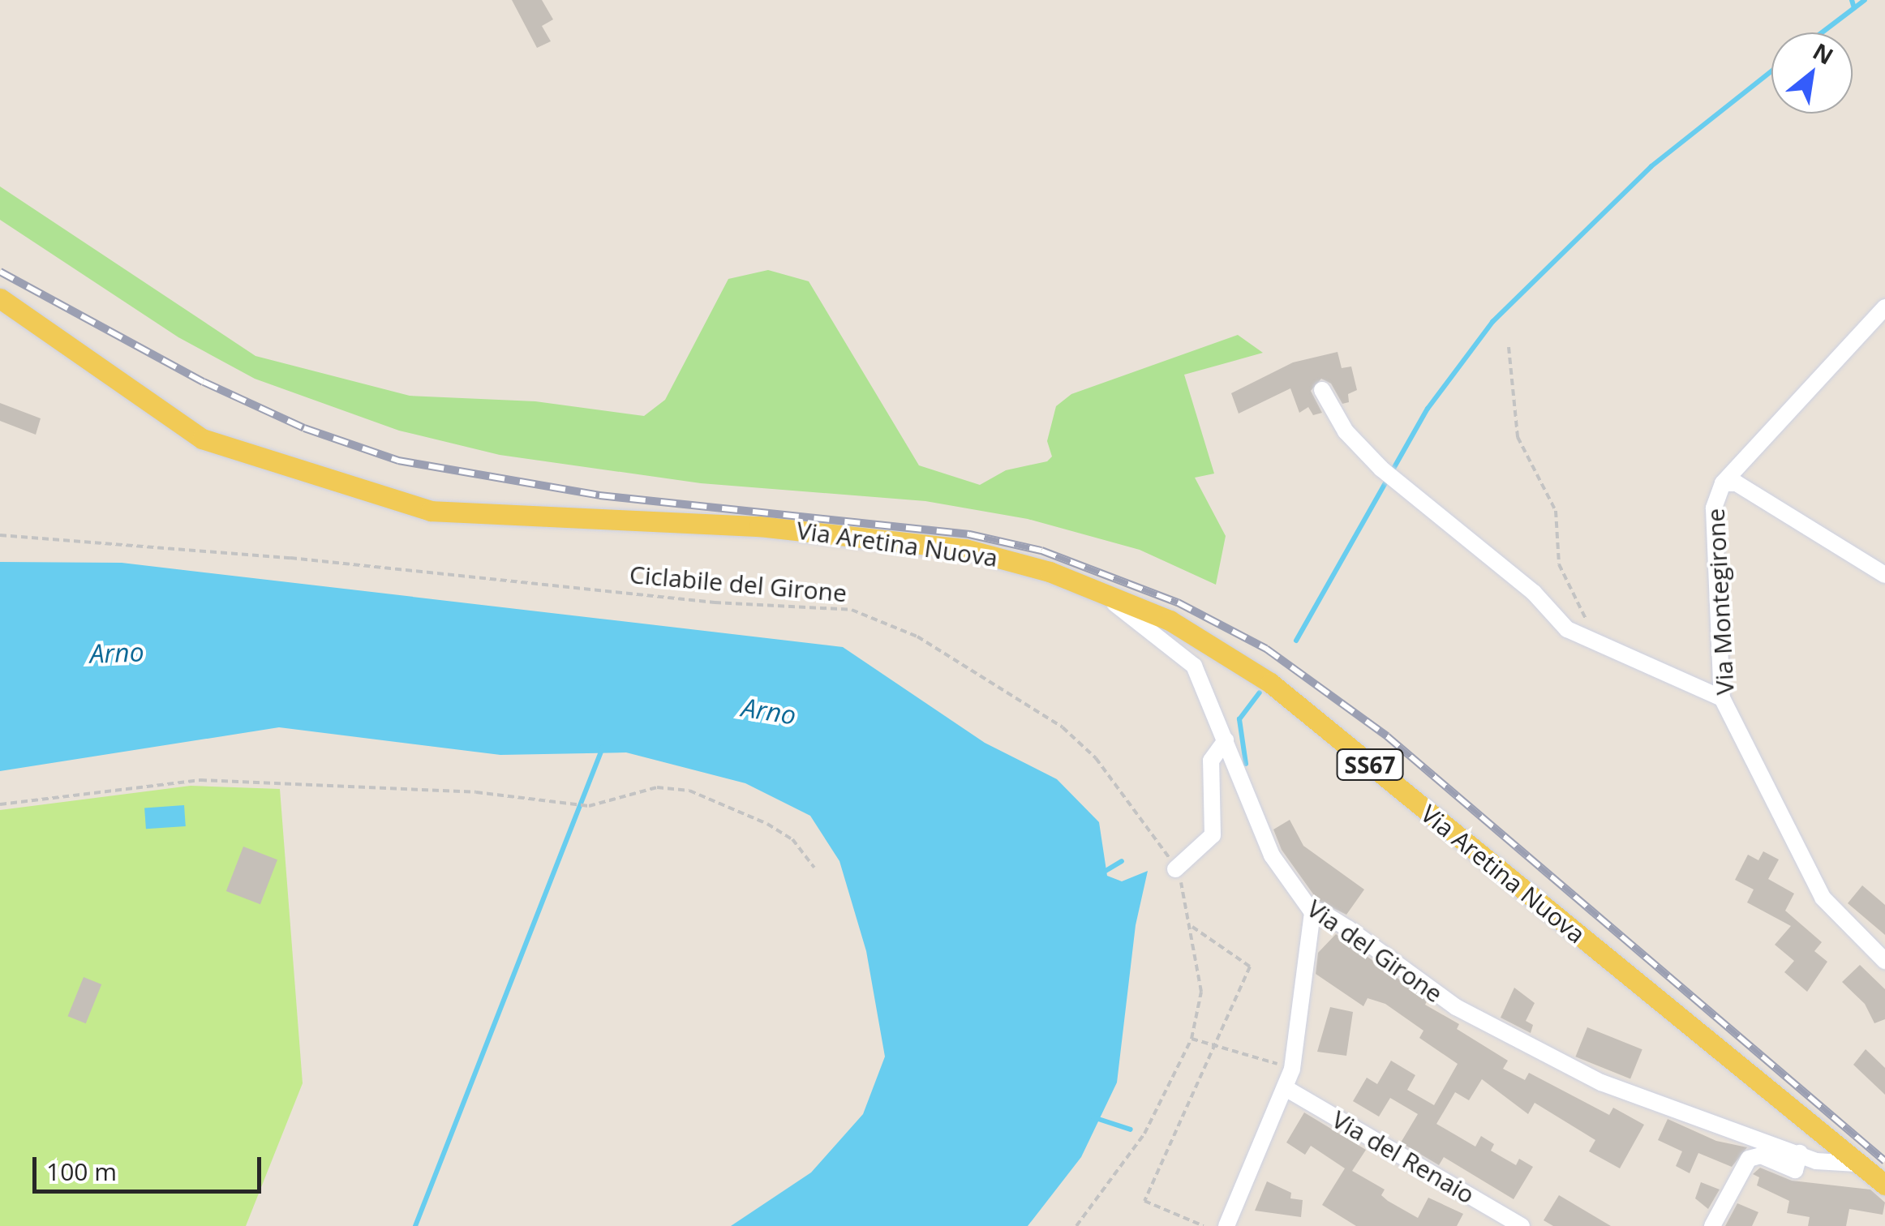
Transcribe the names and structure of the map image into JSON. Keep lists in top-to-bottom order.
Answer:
{
  "streets": {
    "main road": ["Via Aretina Nuova", "SS67"],
    "street": ["Via Montegirone", "Via del Girone", "Via del Renaio"],
    "path": ["Ciclabile del Girone"]
  },
  "crossings": [
    ["Via Aretina Nuova", "Via del Girone"]
  ],
  "water": ["Arno"],
  "scale_bar": "100 m",
  "north": "top right"
}
